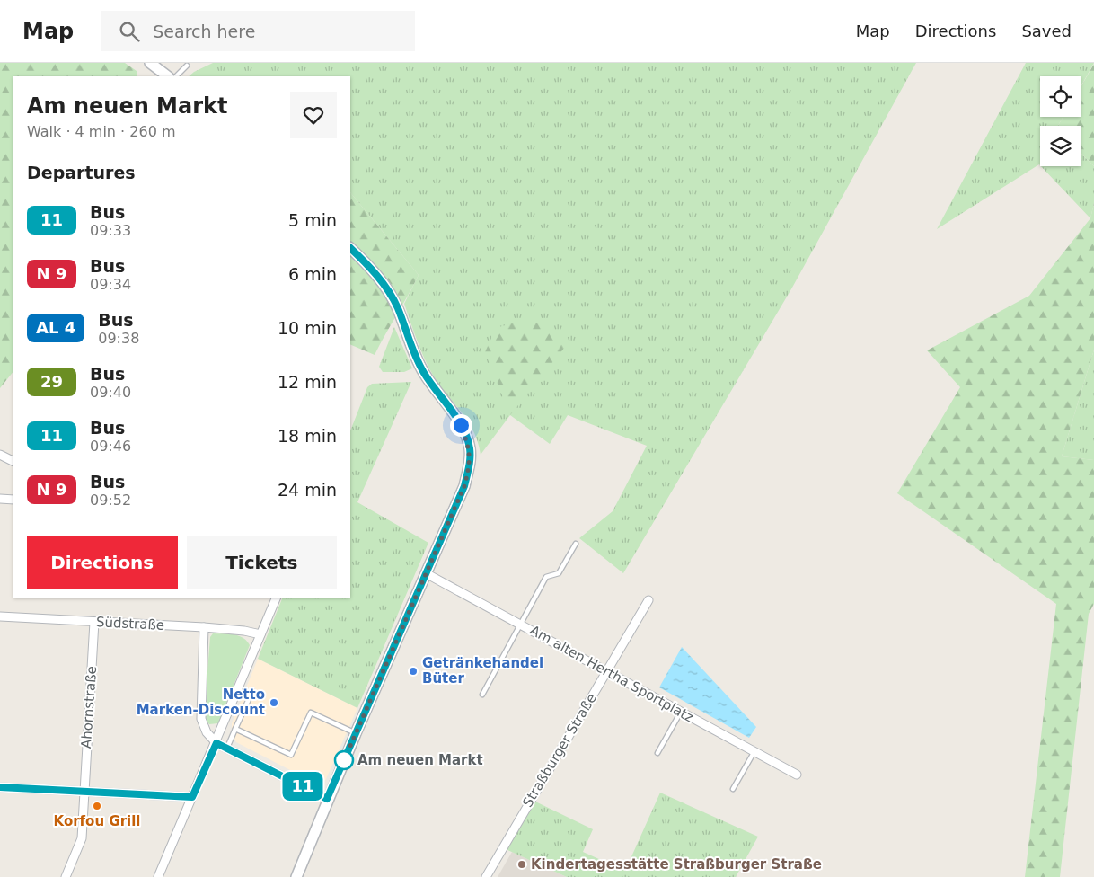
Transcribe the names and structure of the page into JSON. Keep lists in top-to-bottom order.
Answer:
{
  "streets": {
    "street": [
      "Südstraße",
      "Am alten Hertha Sportplatz",
      "Ahornstraße",
      "Straßburger Straße"
    ]
  },
  "crossings": [
    ["Südstraße", "Ahornstraße"],
    ["Am alten Hertha Sportplatz", "Straßburger Straße"]
  ],
  "places": [
    "Getränkehandel Büter",
    "Netto Marken-Discount",
    "Am neuen Markt",
    "Korfou Grill",
    "Kindertagesstätte Straßburger Straße"
  ],
  "lines": ["bus line 11"],
  "page": {
    "header": "Map",
    "search": "Search here",
    "nav": ["Map", "Directions", "Saved"],
    "on_map": "11",
    "heading": [
      ["Am neuen Markt", "Walk · 4 min · 260 m"],
      "Departures"
    ],
    "list": [
      {
        "mark": "11",
        "name": "Bus",
        "note": "09:33",
        "value": "5 min"
      },
      {
        "mark": "N 9",
        "name": "Bus",
        "note": "09:34",
        "value": "6 min"
      },
      {
        "mark": "AL 4",
        "name": "Bus",
        "note": "09:38",
        "value": "10 min"
      },
      {
        "mark": "29",
        "name": "Bus",
        "note": "09:40",
        "value": "12 min"
      },
      {
        "mark": "11",
        "name": "Bus",
        "note": "09:46",
        "value": "18 min"
      },
      {
        "mark": "N 9",
        "name": "Bus",
        "note": "09:52",
        "value": "24 min"
      }
    ],
    "buttons": ["Directions", "Tickets"]
  }
}
